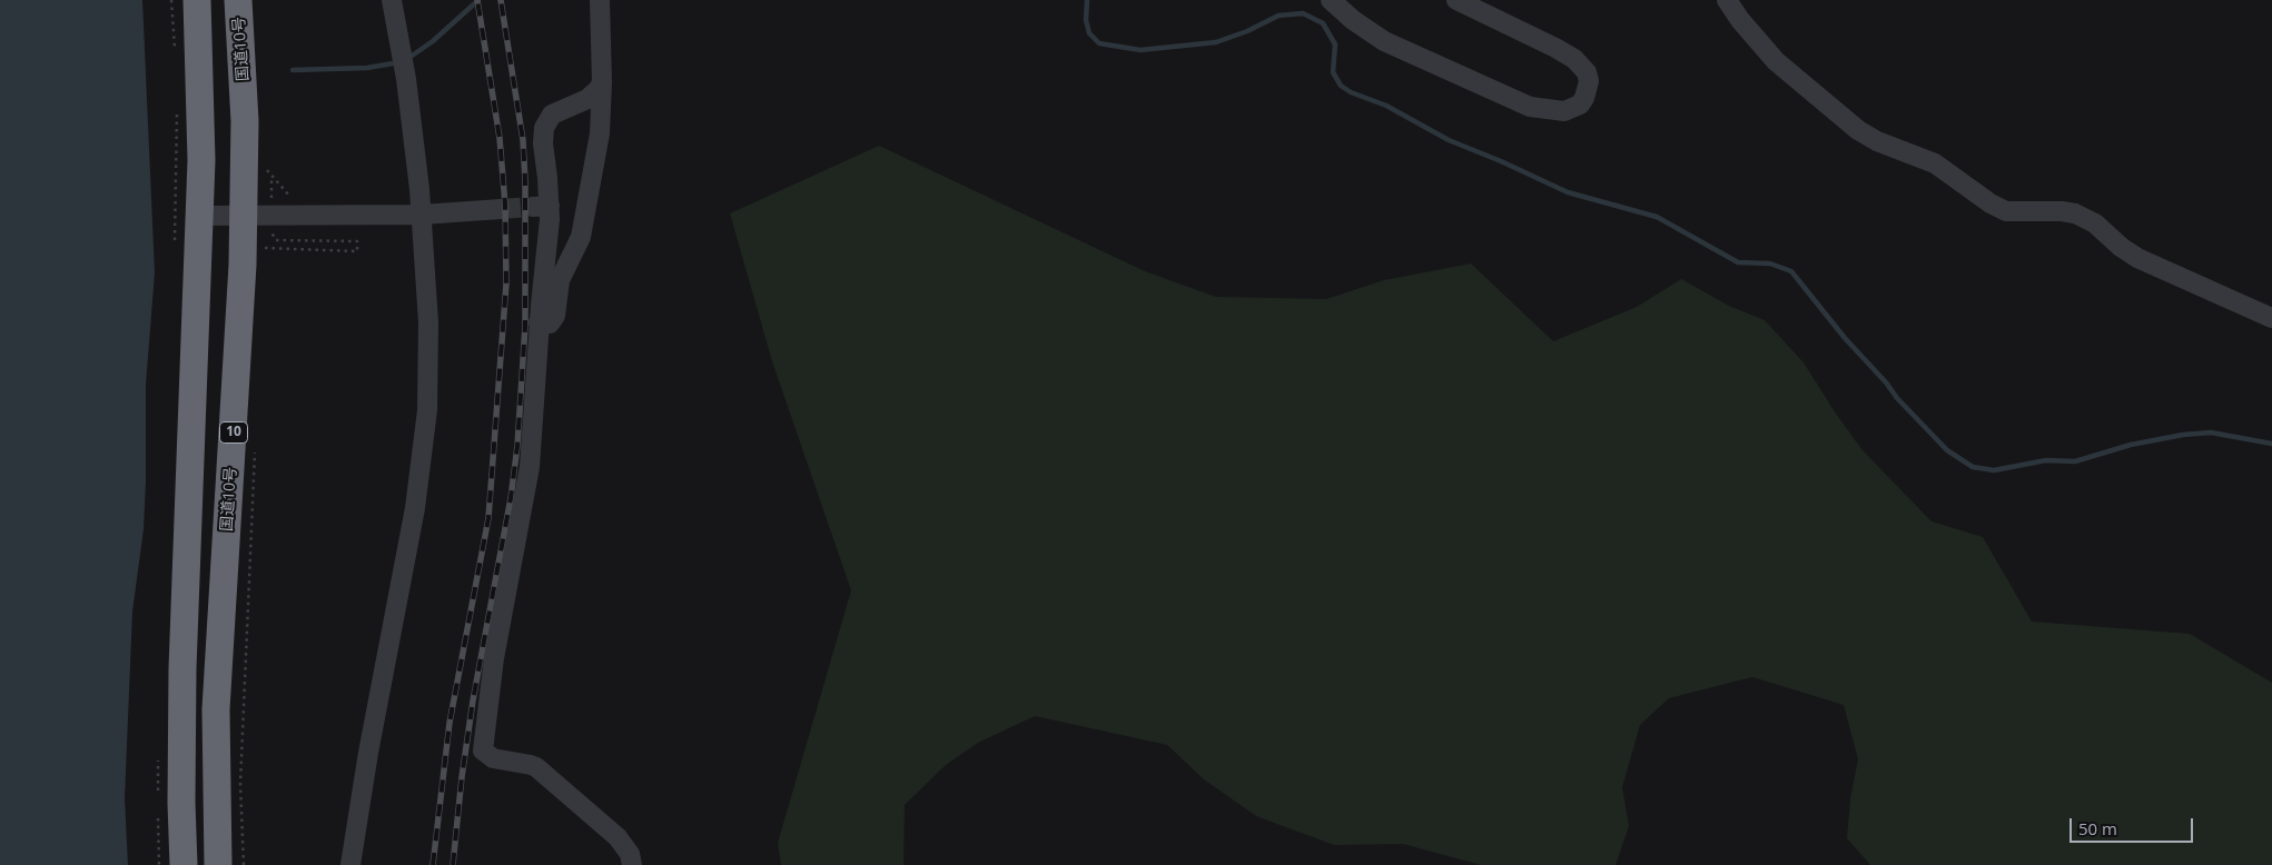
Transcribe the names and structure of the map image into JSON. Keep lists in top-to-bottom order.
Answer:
{
  "streets": {
    "highway": ["国道10号", "10"]
  },
  "scale_bar": "50 m"
}
